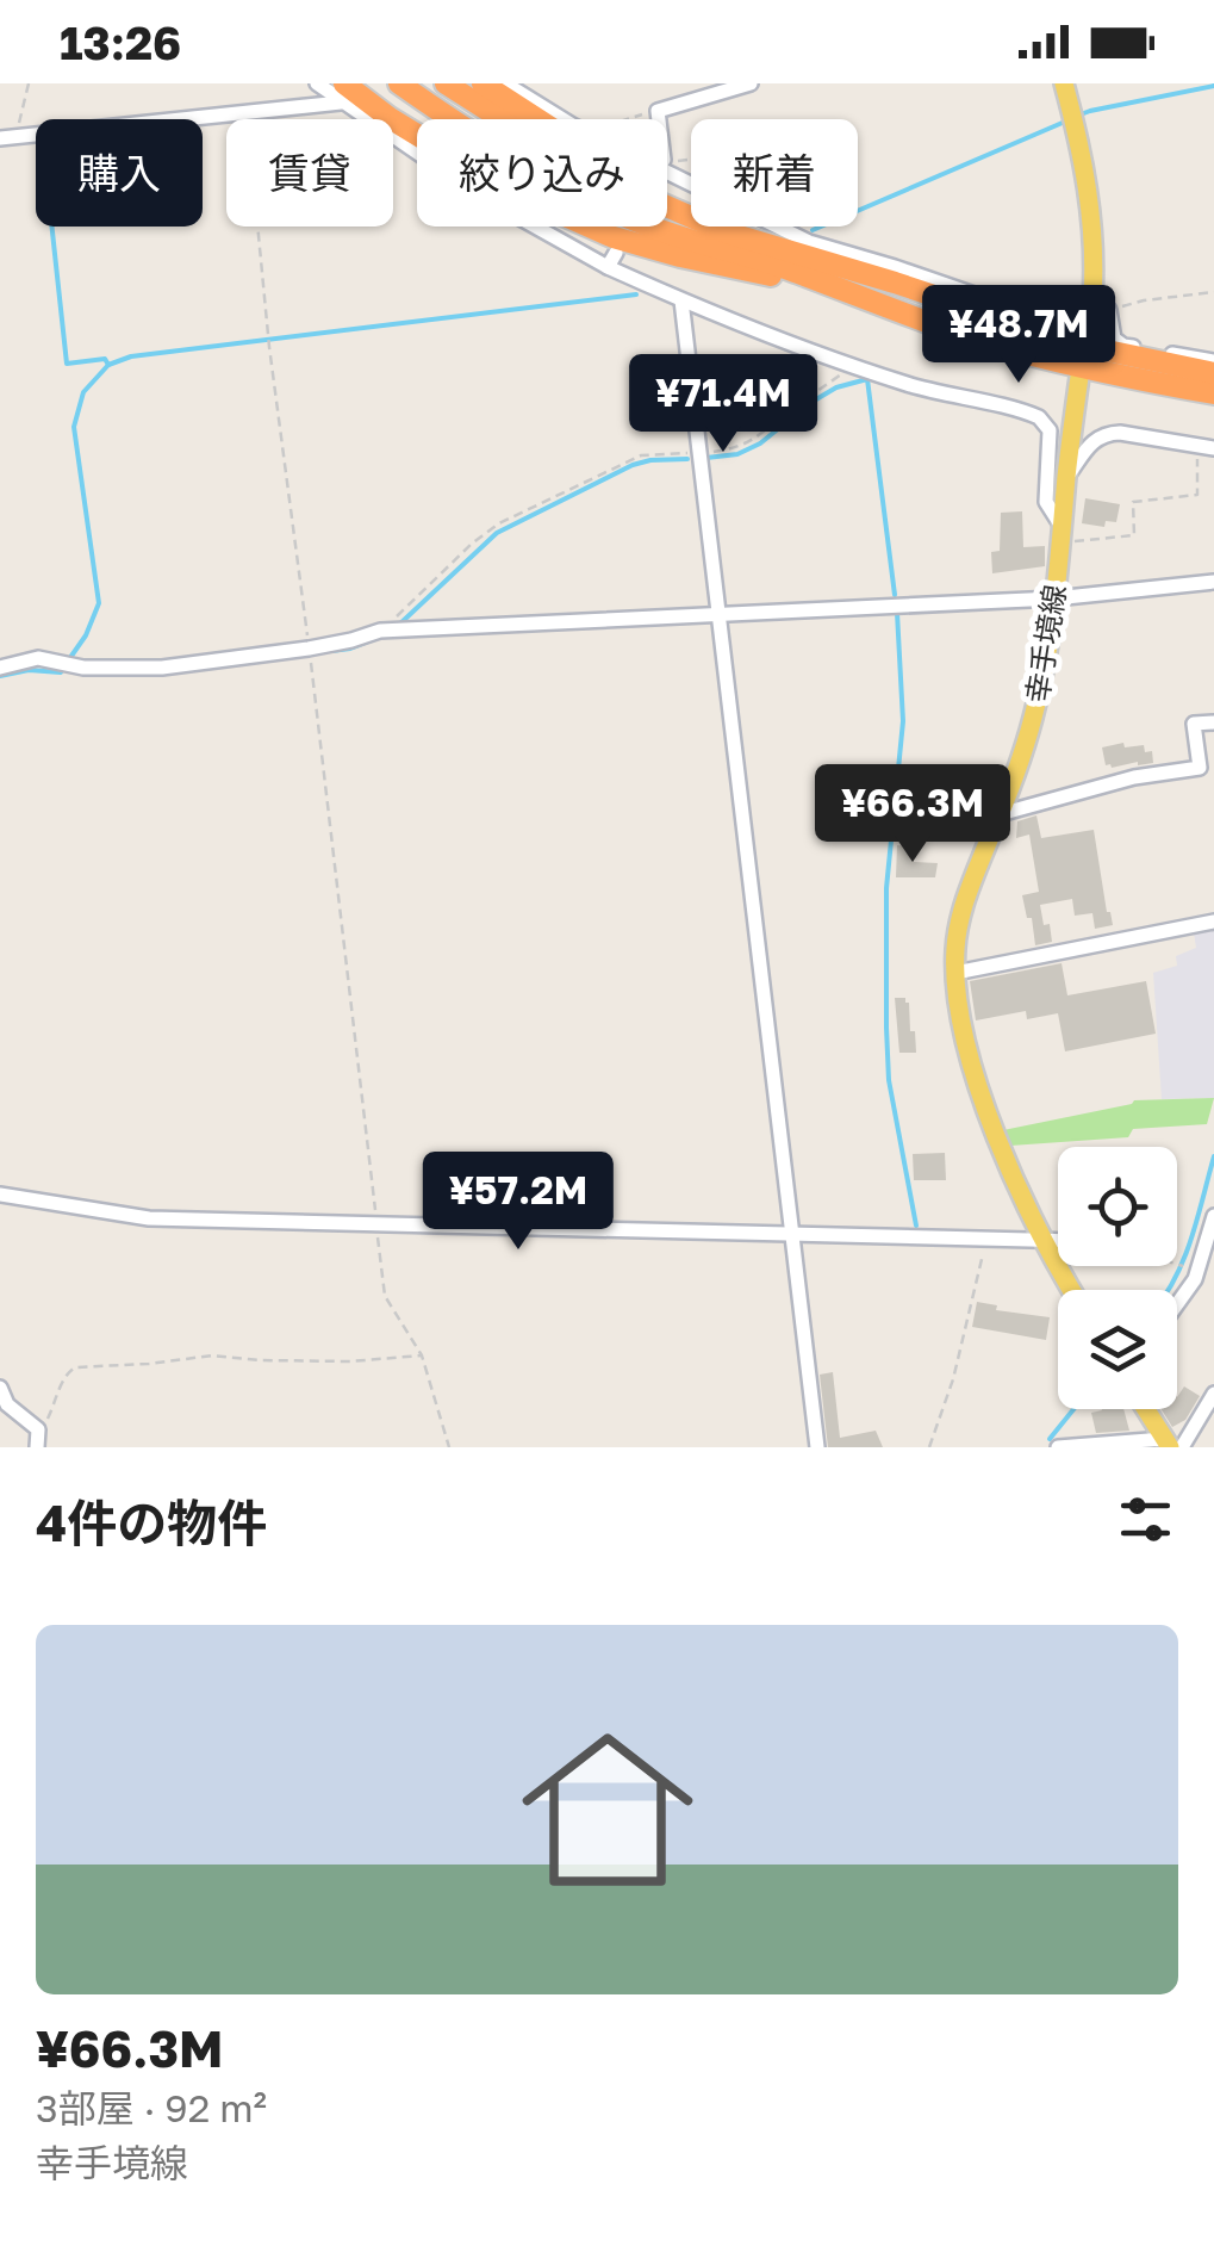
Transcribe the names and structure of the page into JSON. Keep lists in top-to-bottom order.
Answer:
{
  "streets": {
    "main road": ["幸手境線"]
  },
  "page": {
    "status": "13:26",
    "chip": [
      "購入",
      "賃貸",
      "絞り込み",
      "新着"
    ],
    "price": [
      "¥48.7M",
      "¥71.4M",
      "¥66.3M",
      "¥57.2M"
    ],
    "heading": "4件の物件",
    "list": [
      {
        "name": "¥66.3M",
        "note": "3部屋 · 92 m² · 幸手境線"
      }
    ]
  }
}
